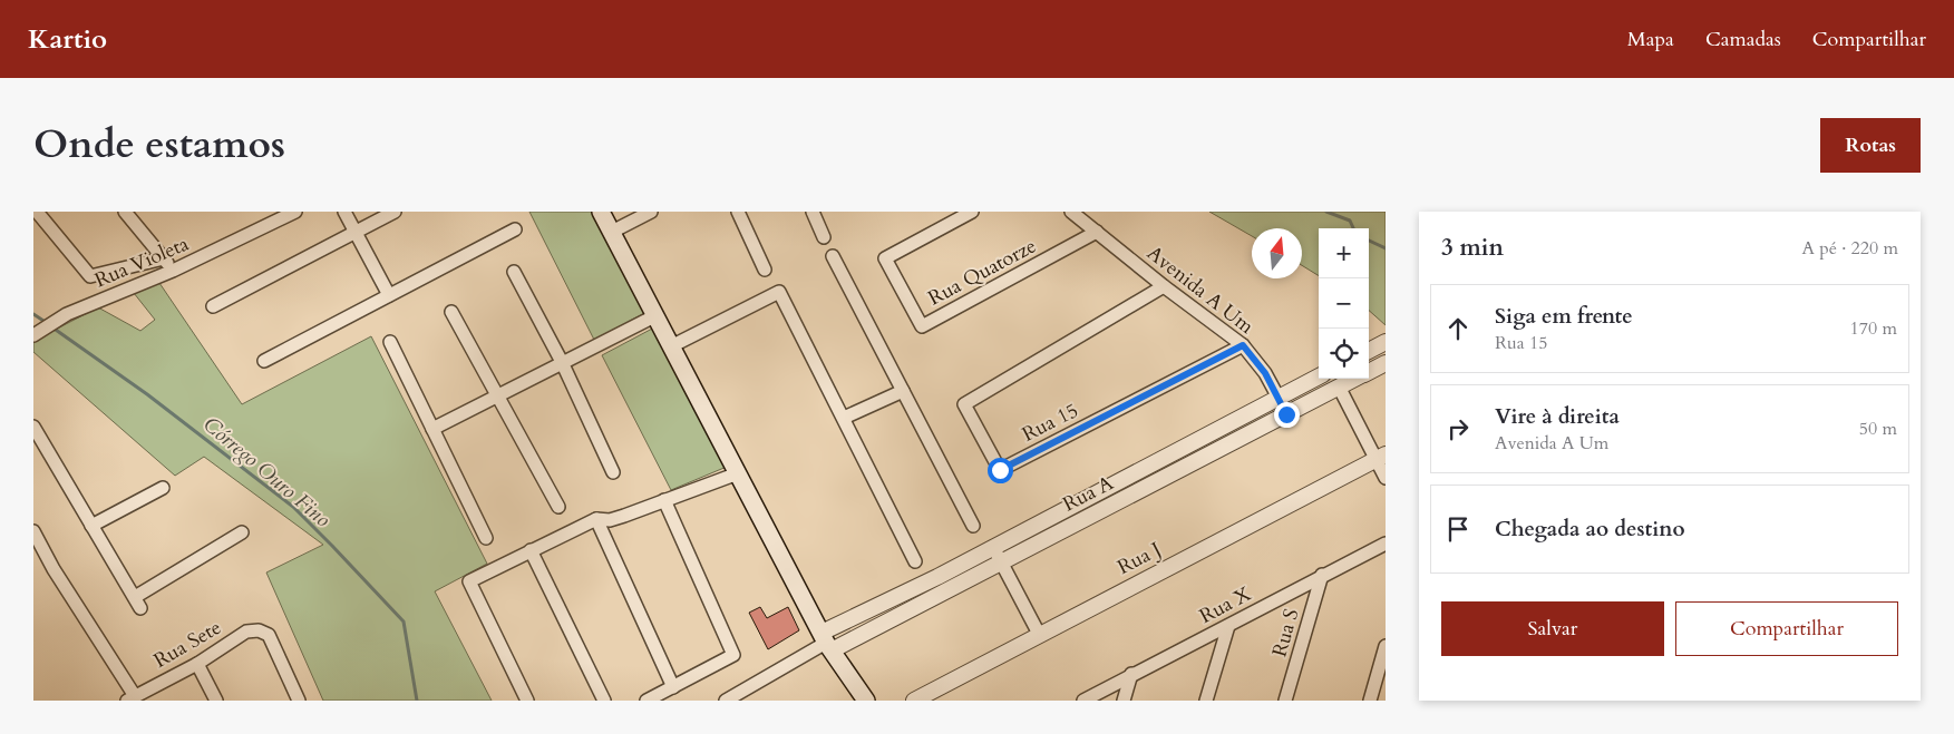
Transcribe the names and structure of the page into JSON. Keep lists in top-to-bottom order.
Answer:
{
  "streets": {
    "street": [
      "Rua Violeta",
      "Rua Quatorze",
      "Avenida A Um",
      "Rua 15",
      "Rua A",
      "Rua J",
      "Rua X",
      "Rua S",
      "Rua Sete"
    ]
  },
  "crossings": [
    ["Rua Quatorze", "Avenida A Um"],
    ["Avenida A Um", "Rua 15"],
    ["Avenida A Um", "Rua A"],
    ["Rua X", "Rua S"]
  ],
  "water": ["Córrego Ouro Fino"],
  "north": "top",
  "page": {
    "header": "Kartio",
    "nav": ["Mapa", "Camadas", "Compartilhar"],
    "title": "Onde estamos",
    "buttons": [
      "Rotas",
      ["Salvar", "Compartilhar"]
    ],
    "heading": ["3 min", "A pé · 220 m"],
    "map_buttons": ["+", "−"],
    "list": [
      ["Siga em frente", "Rua 15", "170 m"],
      ["Vire à direita", "Avenida A Um", "50 m"],
      "Chegada ao destino"
    ]
  }
}
